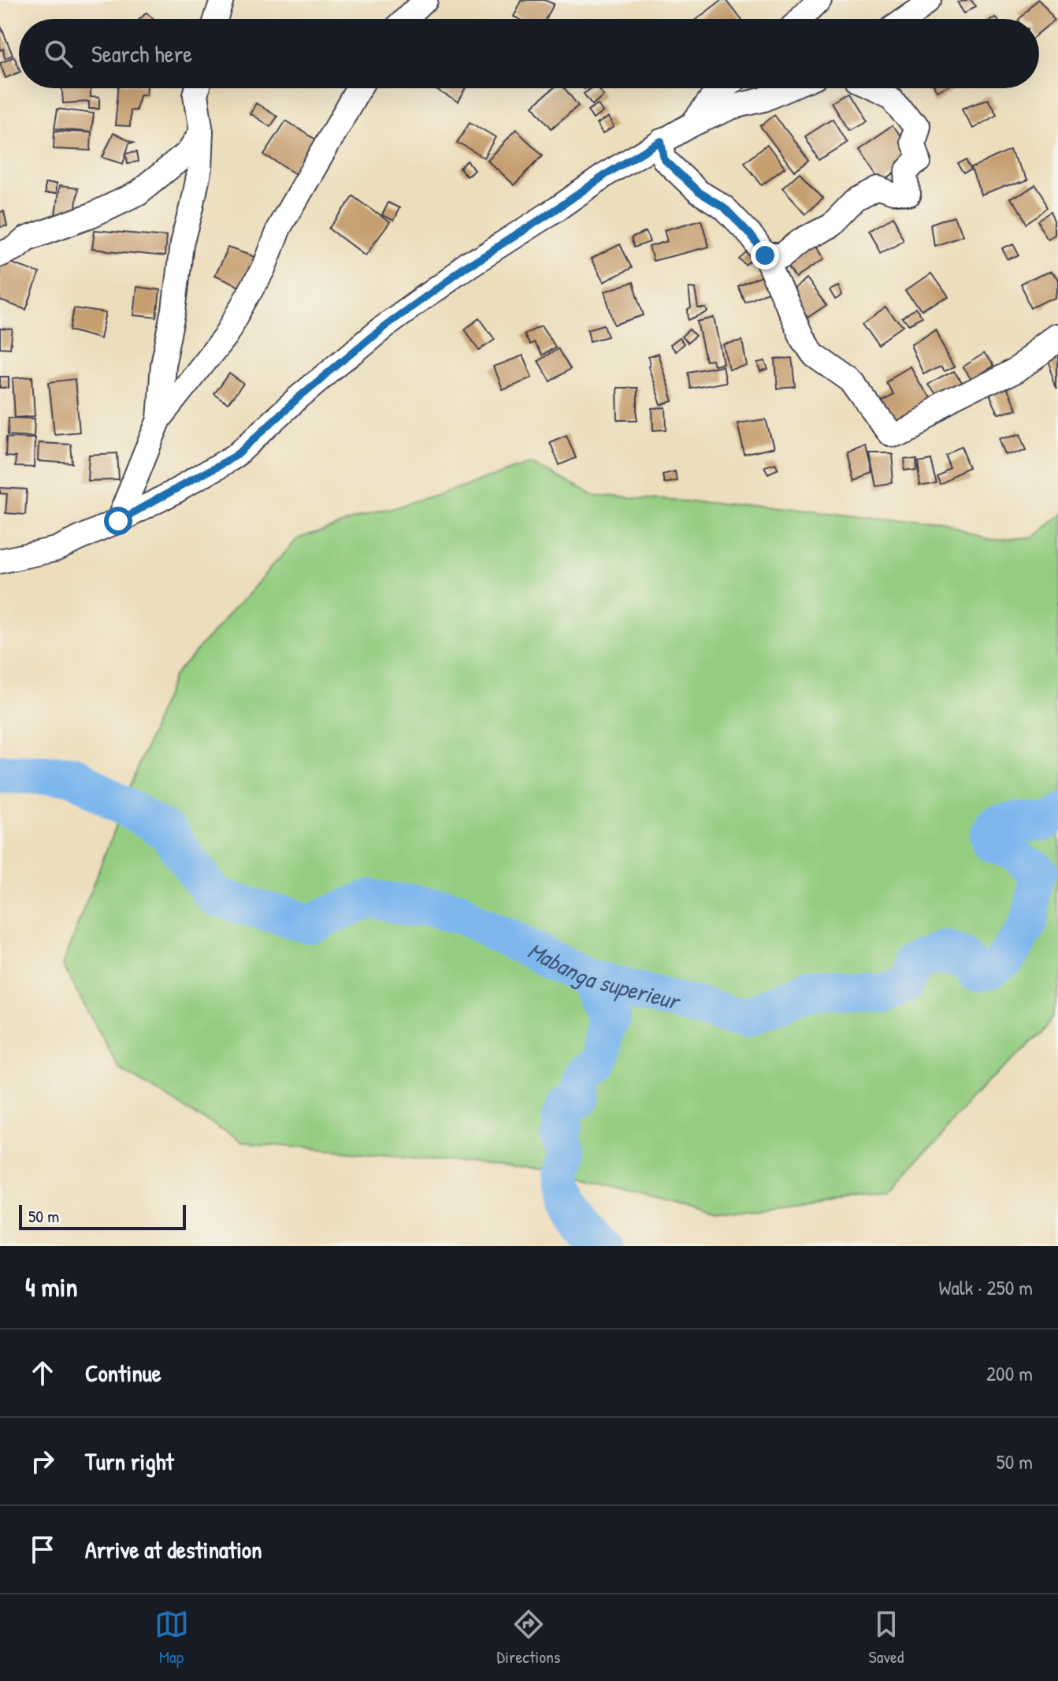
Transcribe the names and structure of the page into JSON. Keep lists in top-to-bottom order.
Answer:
{
  "water": ["Mabanga superieur"],
  "scale_bar": "50 m",
  "page": {
    "search": "Search here",
    "scale": "50 m",
    "heading": ["4 min", "Walk · 250 m"],
    "list": [
      ["Continue", "200 m"],
      ["Turn right", "50 m"],
      "Arrive at destination"
    ],
    "nav": ["Map", "Directions", "Saved"]
  }
}
